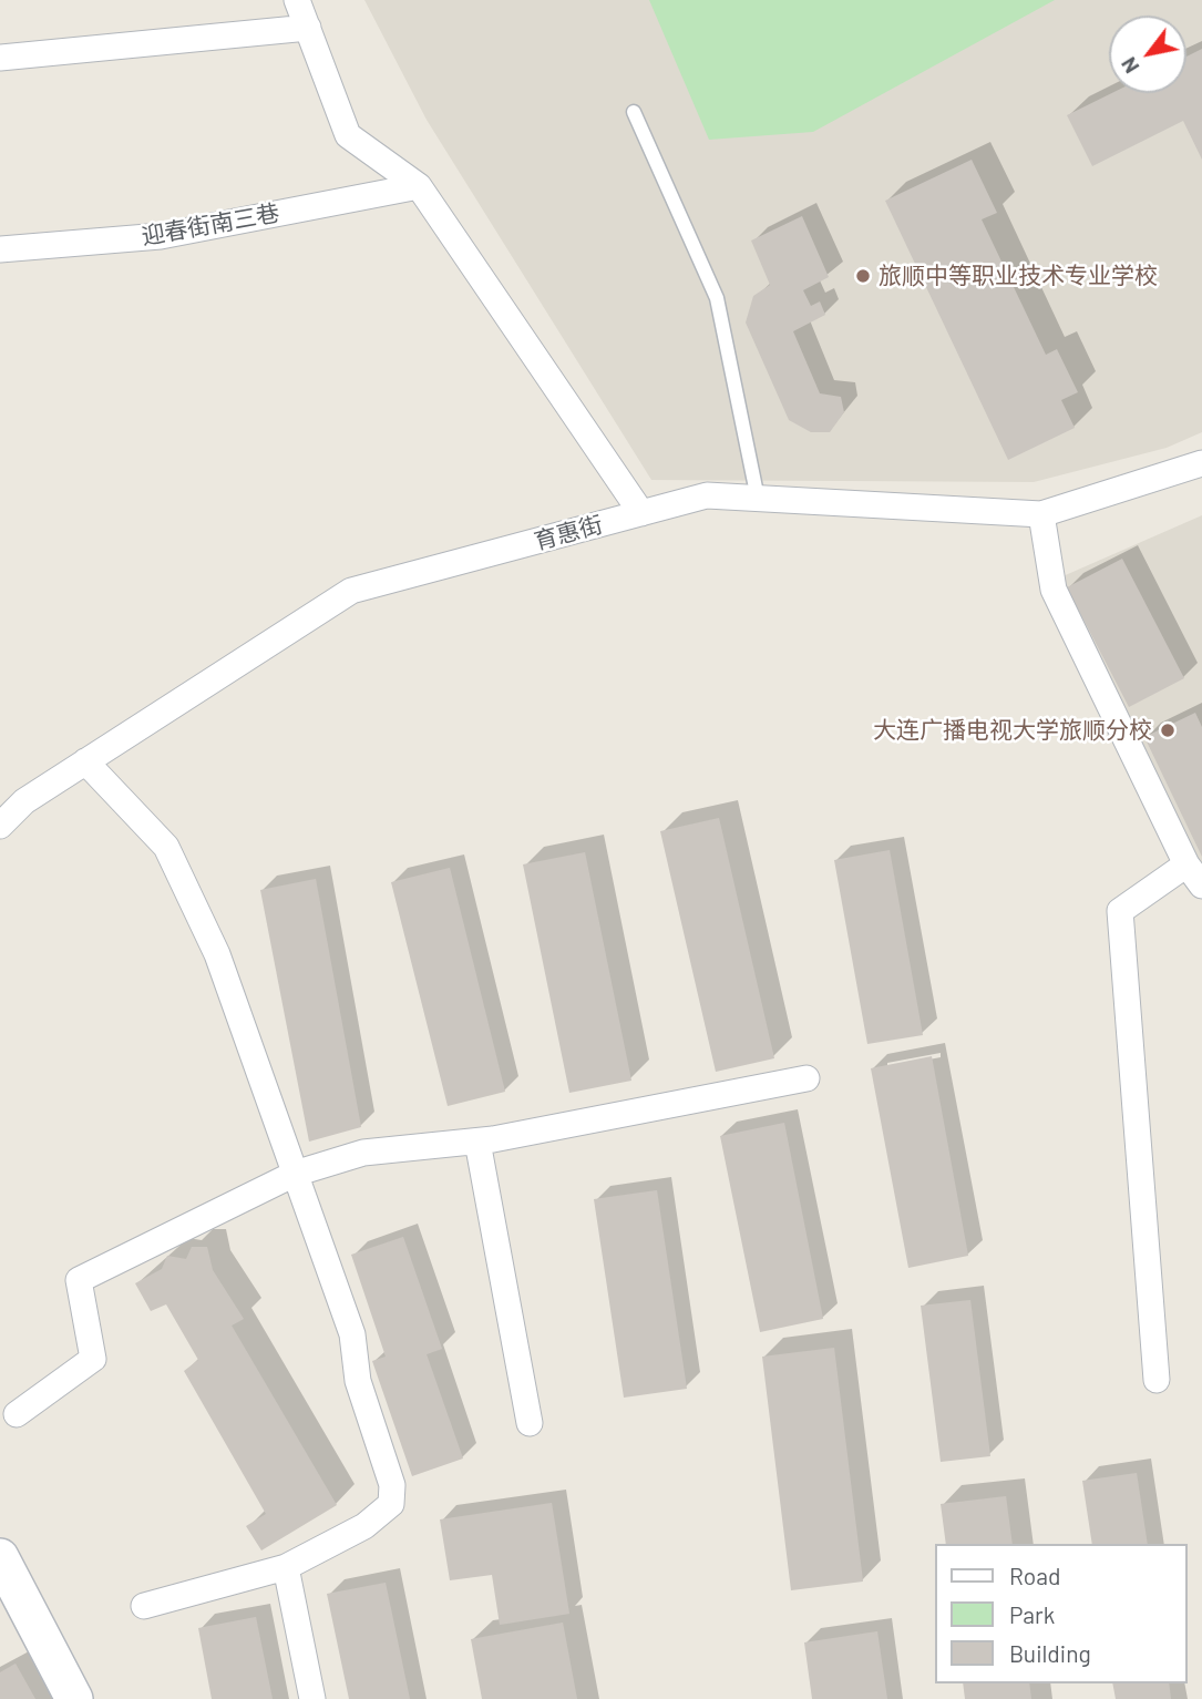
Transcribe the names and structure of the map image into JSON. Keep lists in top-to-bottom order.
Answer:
{
  "streets": {
    "street": ["迎春街南三巷", "育惠街"]
  },
  "places": ["旅顺中等职业技术专业学校", "大连广播电视大学旅顺分校"],
  "legend": ["Road", "Park", "Building"],
  "north": "bottom left"
}
